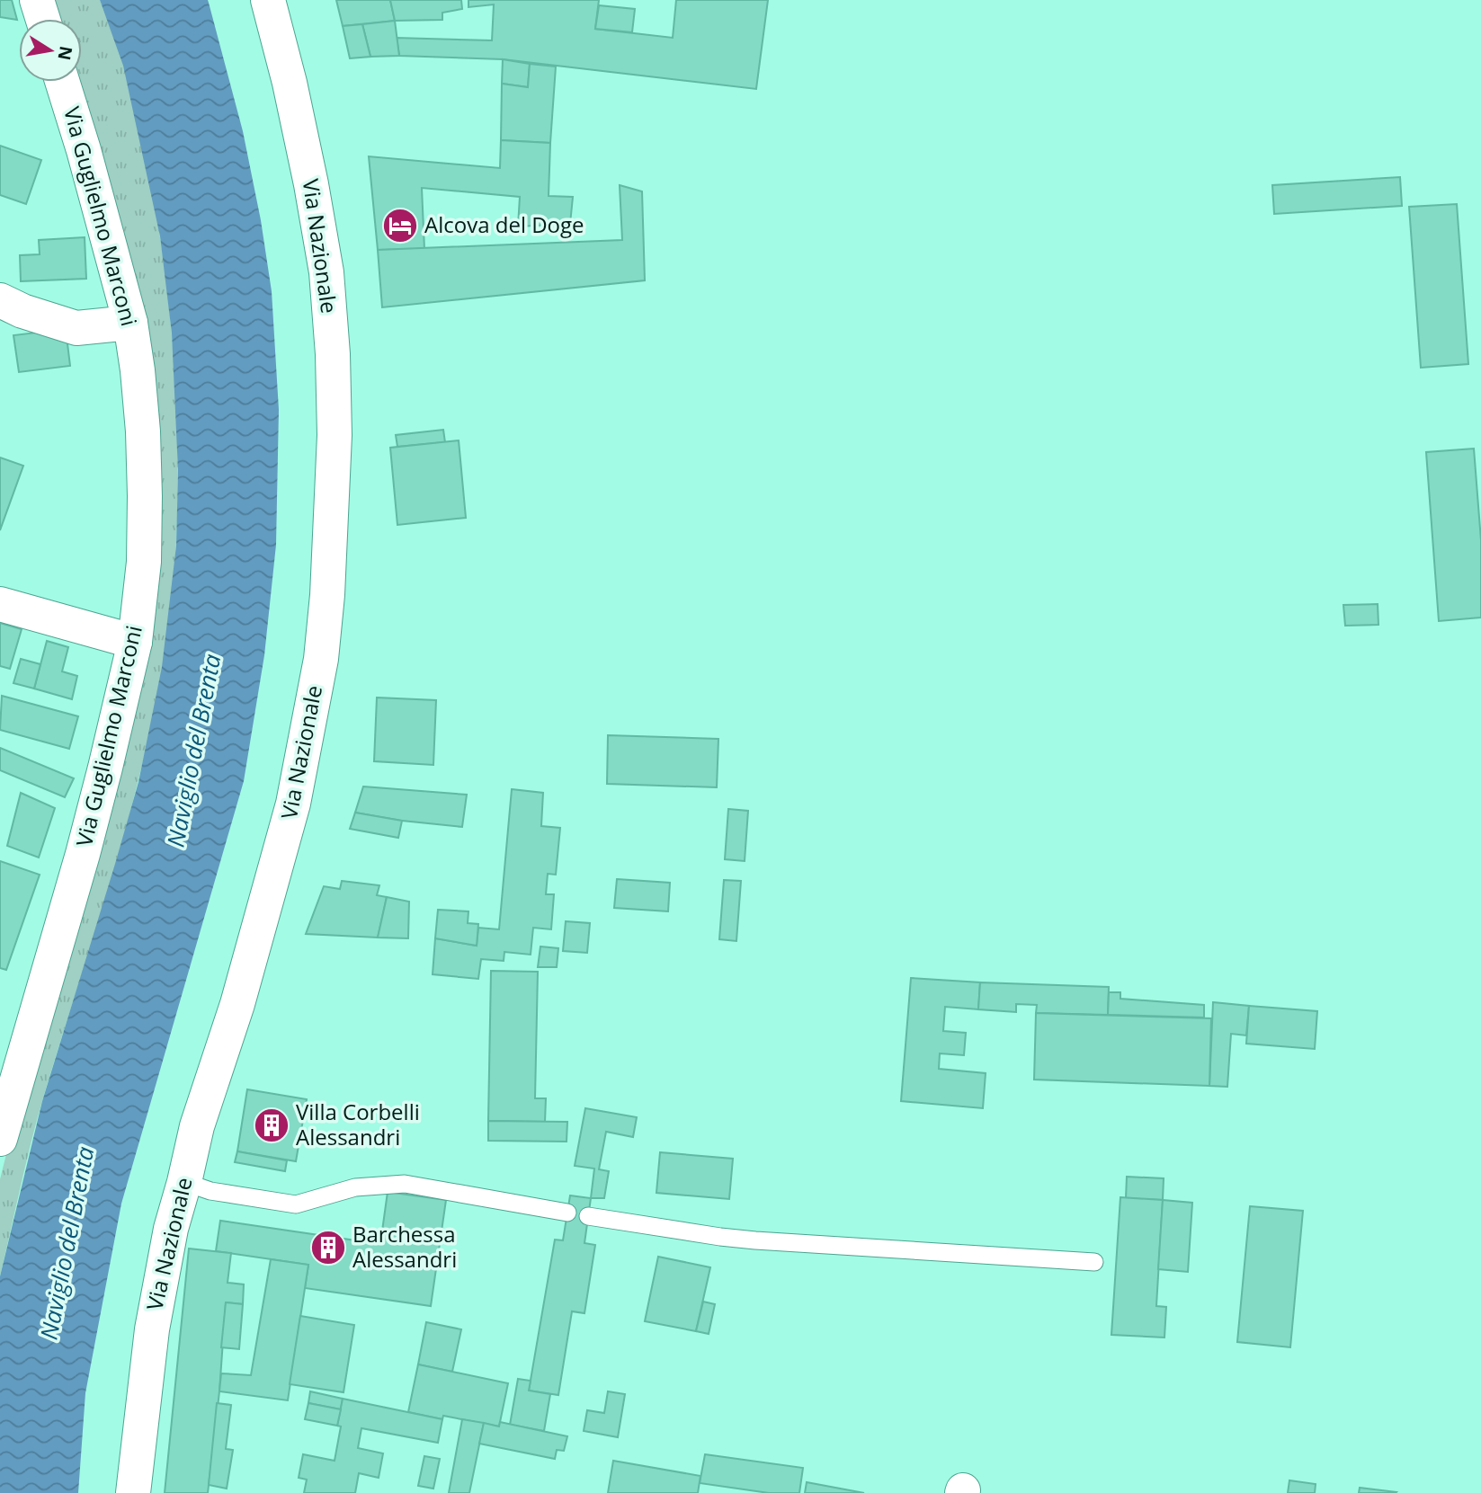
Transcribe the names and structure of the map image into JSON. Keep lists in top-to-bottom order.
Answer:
{
  "streets": {
    "main road": ["Via Guglielmo Marconi", "Via Nazionale"]
  },
  "water": ["Naviglio del Brenta"],
  "places": {
    "hotel": ["Alcova del Doge"],
    "building": ["Villa Corbelli Alessandri", "Barchessa Alessandri"]
  },
  "north": "right"
}
